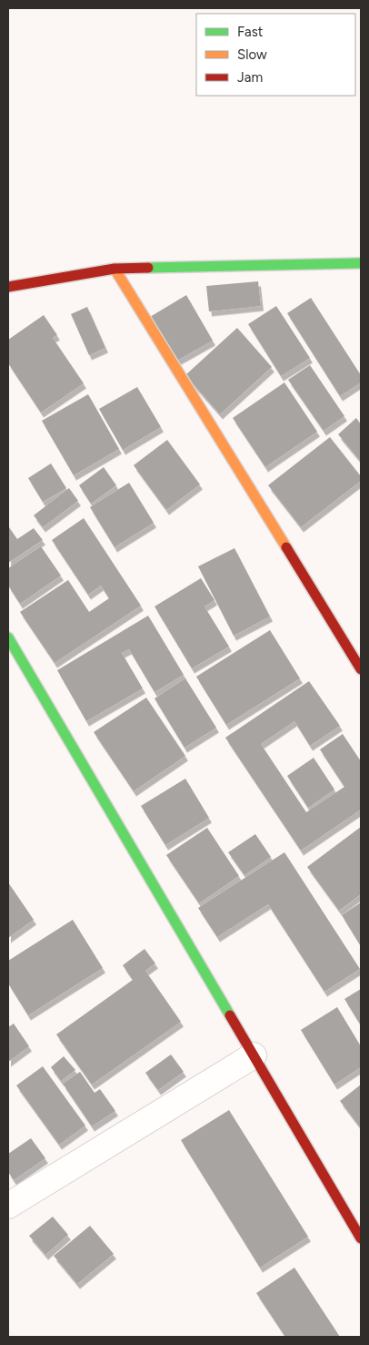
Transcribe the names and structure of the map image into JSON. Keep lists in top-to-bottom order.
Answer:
{
  "legend": ["Fast", "Slow", "Jam"]
}
